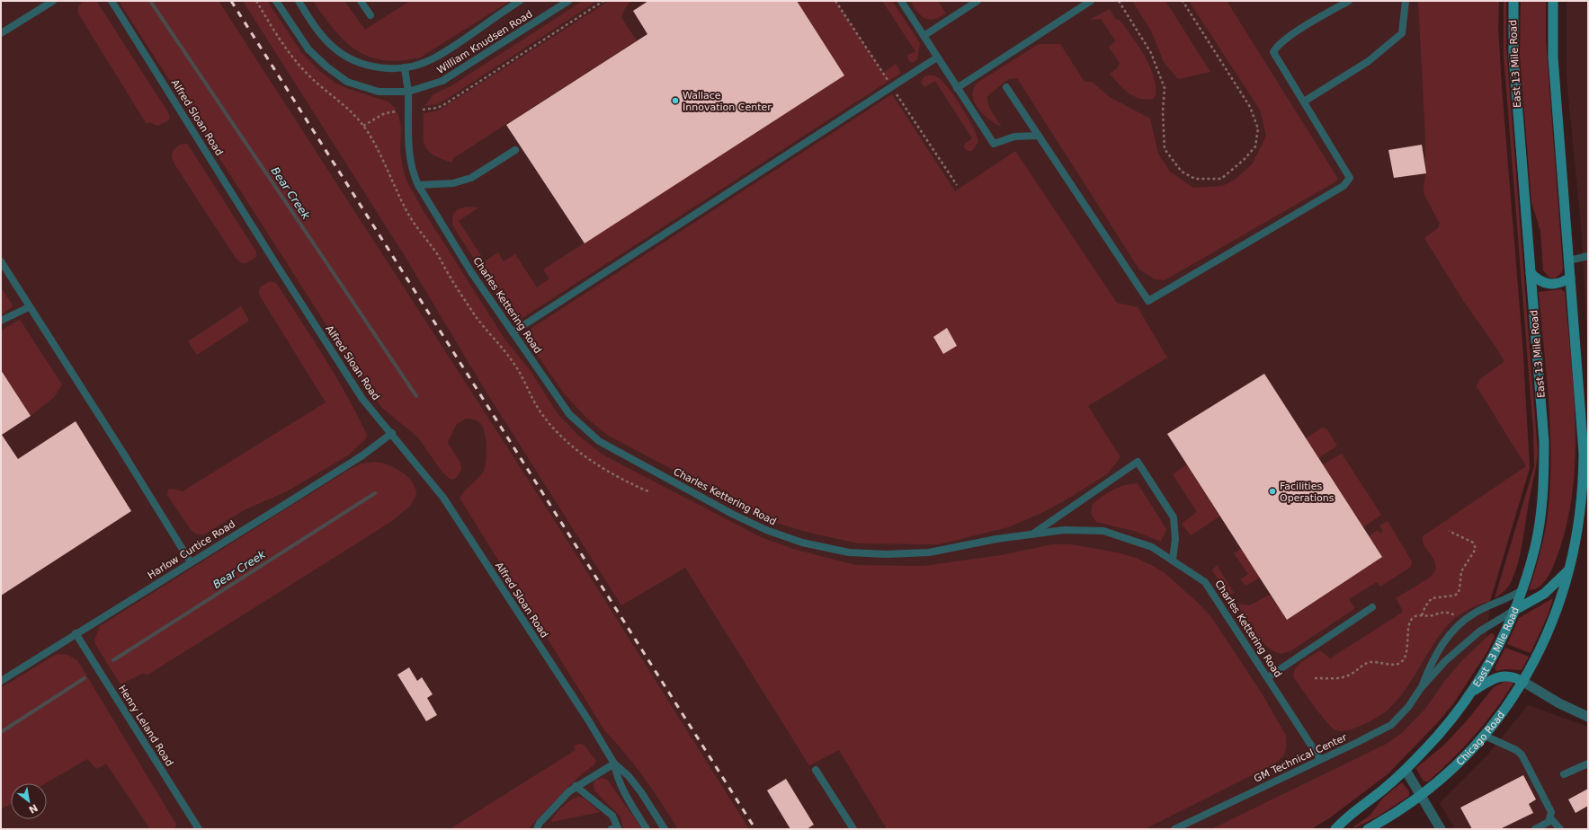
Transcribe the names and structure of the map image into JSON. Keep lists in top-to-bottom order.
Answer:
{
  "streets": {
    "main road": ["East 13 Mile Road", "Chicago Road"],
    "lane": [
      "William Knudsen Road",
      "Alfred Sloan Road",
      "Charles Kettering Road",
      "Harlow Curtice Road",
      "Henry Leland Road",
      "GM Technical Center"
    ]
  },
  "crossings": [
    ["William Knudsen Road", "Charles Kettering Road"],
    ["East 13 Mile Road", "GM Technical Center"],
    ["Alfred Sloan Road", "Harlow Curtice Road"],
    ["Charles Kettering Road", "GM Technical Center"],
    ["Harlow Curtice Road", "Henry Leland Road"]
  ],
  "water": ["Bear Creek"],
  "places": ["Wallace Innovation Center", "Facilities Operations"],
  "north": "bottom right"
}
